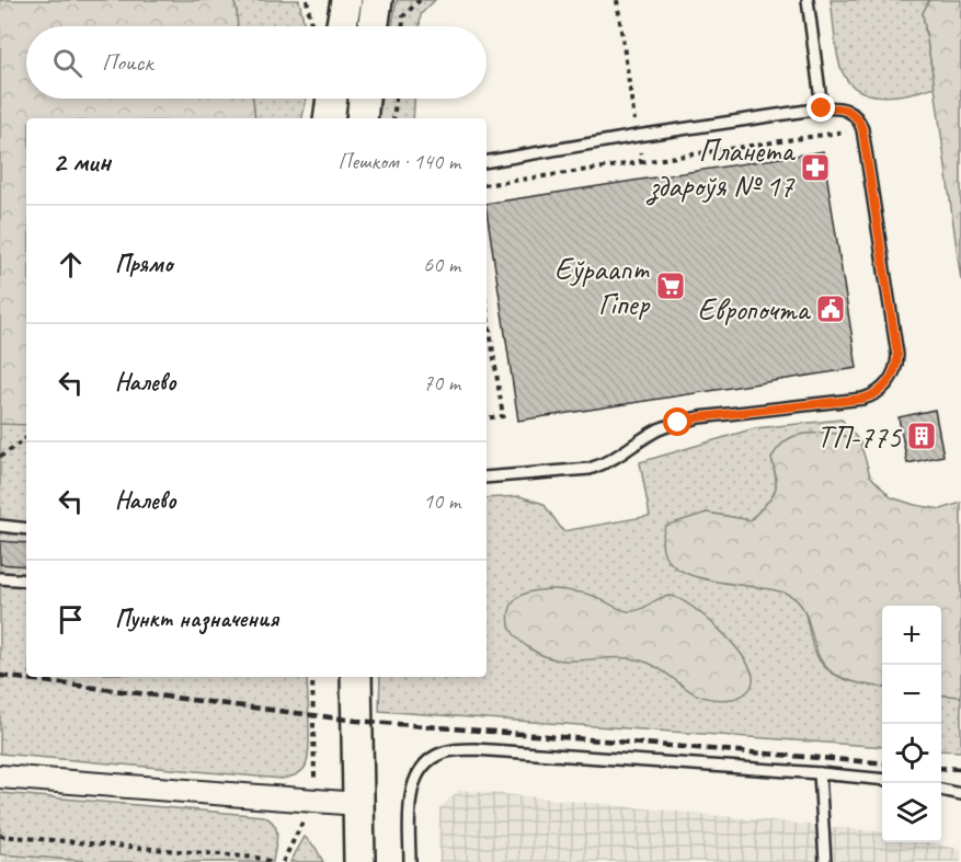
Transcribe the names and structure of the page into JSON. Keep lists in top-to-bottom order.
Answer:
{
  "places": {
    "pharmacy": ["Планета здароўя № 17"],
    "supermarket": ["Еўраапт Гіпер"],
    "public building": ["Европочта"],
    "building": ["ТП-775"]
  },
  "page": {
    "search": "Поиск",
    "heading": ["2 мин", "Пешком · 140 m"],
    "list": [
      ["Прямо", "60 m"],
      ["Налево", "70 m"],
      ["Налево", "10 m"],
      "Пункт назначения"
    ],
    "map_buttons": ["+", "−"]
  }
}
